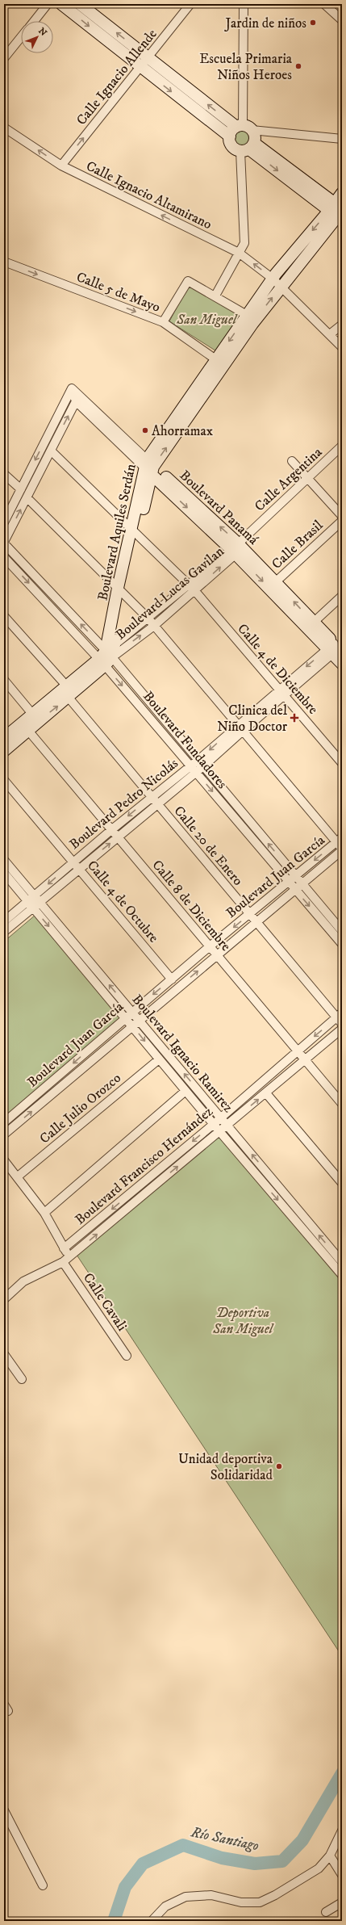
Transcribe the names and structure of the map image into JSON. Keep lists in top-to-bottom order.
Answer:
{
  "streets": {
    "street": [
      "Calle Ignacio Allende",
      "Calle Ignacio Altamirano",
      "Calle 5 de Mayo",
      "Calle Argentina",
      "Boulevard Panamá",
      "Boulevard Aquiles Serdán",
      "Calle Brasil",
      "Boulevard Lucas Gavilan",
      "Calle 4 de Diciembre",
      "Boulevard Fundadores",
      "Boulevard Pedro Nicolás",
      "Calle 20 de Enero",
      "Boulevard Juan García",
      "Calle 4 de Octubre",
      "Calle 8 de Diciembre",
      "Boulevard Ignacio Ramirez",
      "Calle Julio Orozco",
      "Boulevard Francisco Hernández",
      "Calle Cavali"
    ]
  },
  "crossings": [
    ["Calle Ignacio Allende", "Calle Ignacio Altamirano"],
    ["Calle Ignacio Altamirano", "Boulevard Aquiles Serdán"],
    ["Calle 5 de Mayo", "Boulevard Aquiles Serdán"],
    ["Calle Argentina", "Boulevard Panamá"],
    ["Calle Argentina", "Boulevard Lucas Gavilan"],
    ["Boulevard Panamá", "Boulevard Aquiles Serdán"],
    ["Boulevard Panamá", "Calle Brasil"],
    ["Boulevard Panamá", "Boulevard Lucas Gavilan"],
    ["Boulevard Aquiles Serdán", "Boulevard Lucas Gavilan"],
    ["Boulevard Aquiles Serdán", "Calle 4 de Diciembre"],
    ["Boulevard Aquiles Serdán", "Boulevard Fundadores"],
    ["Boulevard Lucas Gavilan", "Calle 4 de Diciembre"],
    ["Boulevard Lucas Gavilan", "Boulevard Fundadores"],
    ["Boulevard Fundadores", "Boulevard Pedro Nicolás"],
    ["Boulevard Fundadores", "Boulevard Juan García"],
    ["Boulevard Pedro Nicolás", "Calle 20 de Enero"],
    ["Boulevard Pedro Nicolás", "Calle 4 de Octubre"],
    ["Boulevard Pedro Nicolás", "Calle 8 de Diciembre"],
    ["Boulevard Pedro Nicolás", "Boulevard Ignacio Ramirez"],
    ["Calle 20 de Enero", "Boulevard Juan García"],
    ["Calle 20 de Enero", "Boulevard Francisco Hernández"],
    ["Boulevard Juan García", "Calle 4 de Octubre"],
    ["Boulevard Juan García", "Calle 8 de Diciembre"],
    ["Boulevard Juan García", "Boulevard Ignacio Ramirez"],
    ["Calle 8 de Diciembre", "Boulevard Francisco Hernández"],
    ["Boulevard Ignacio Ramirez", "Calle Julio Orozco"],
    ["Boulevard Ignacio Ramirez", "Boulevard Francisco Hernández"],
    ["Calle Julio Orozco", "Calle Cavali"],
    ["Boulevard Francisco Hernández", "Calle Cavali"]
  ],
  "one_way": ["Calle Ignacio Allende", "Calle Ignacio Altamirano", "Calle 5 de Mayo"],
  "water": ["Río Santiago"],
  "parks": ["San Miguel", "Deportiva San Miguel"],
  "places": {
    "other": [
      "Jardin de niños",
      "Escuela Primaria Niños Heroes",
      "Ahorramax",
      "Unidad deportiva Solidaridad"
    ],
    "health": ["Clinica del Niño Doctor"]
  },
  "north": "top right"
}
